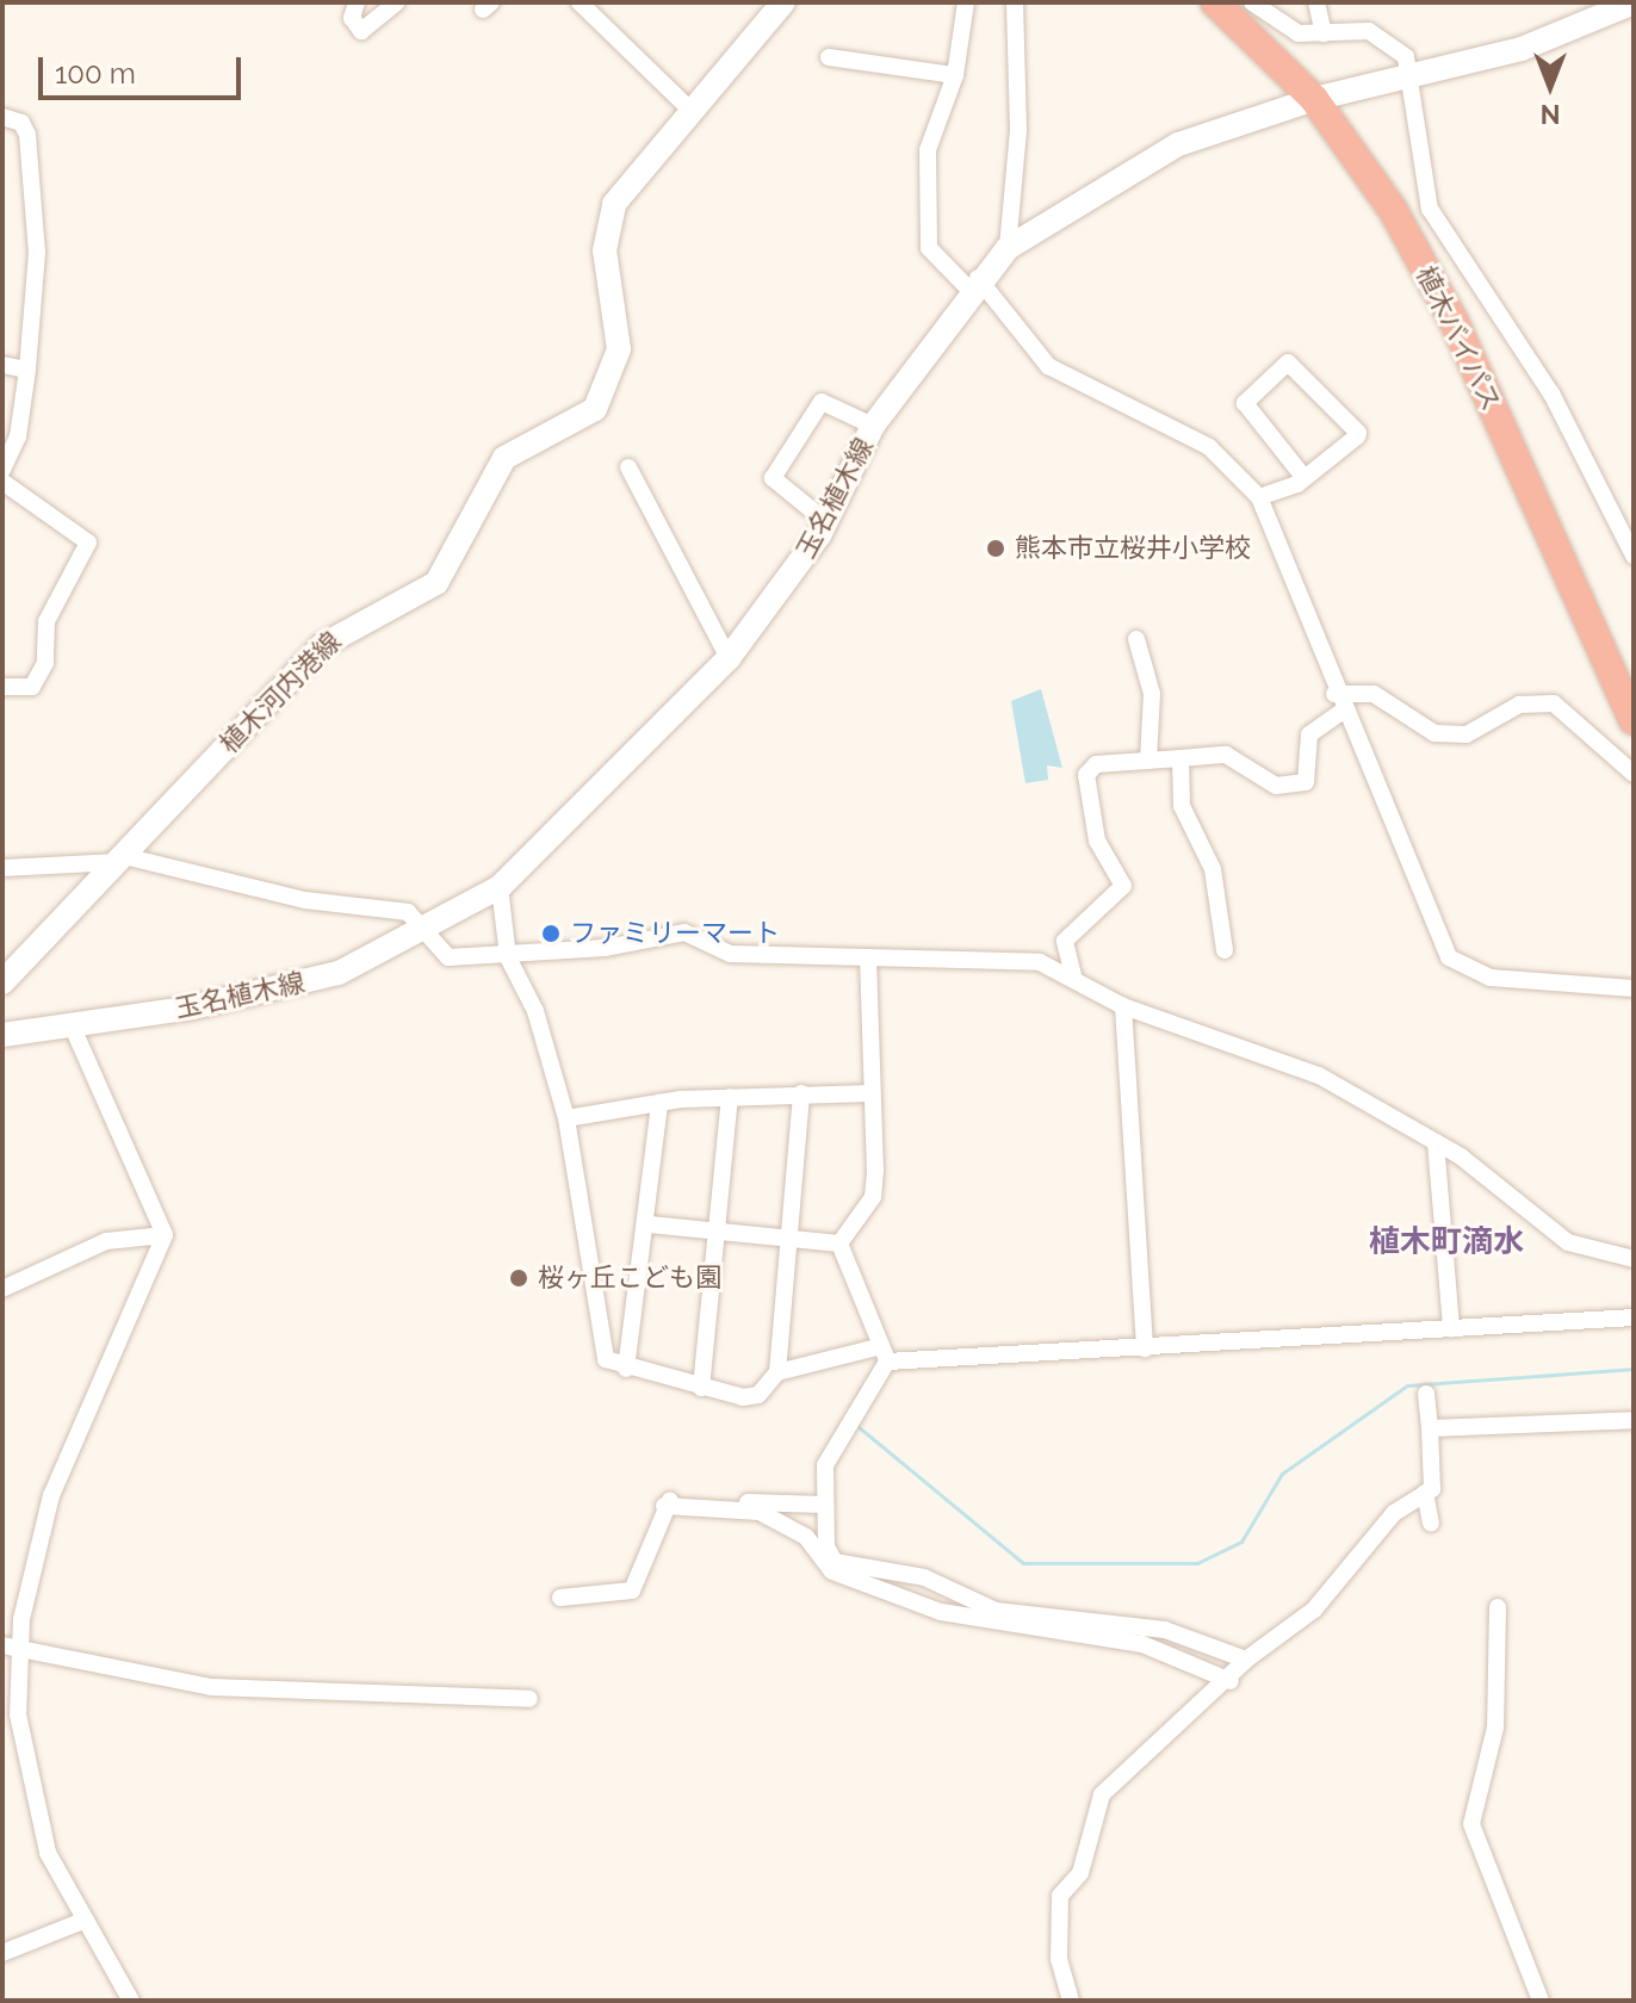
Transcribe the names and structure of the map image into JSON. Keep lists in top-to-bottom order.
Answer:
{
  "streets": {
    "highway": ["植木バイパス"],
    "main road": ["玉名植木線", "植木河内港線"]
  },
  "crossings": [
    ["植木バイパス", "玉名植木線"]
  ],
  "districts": ["植木町滴水"],
  "places": ["熊本市立桜井小学校", "ファミリーマート", "桜ヶ丘こども園"],
  "scale_bar": "100 m",
  "north": "bottom"
}
